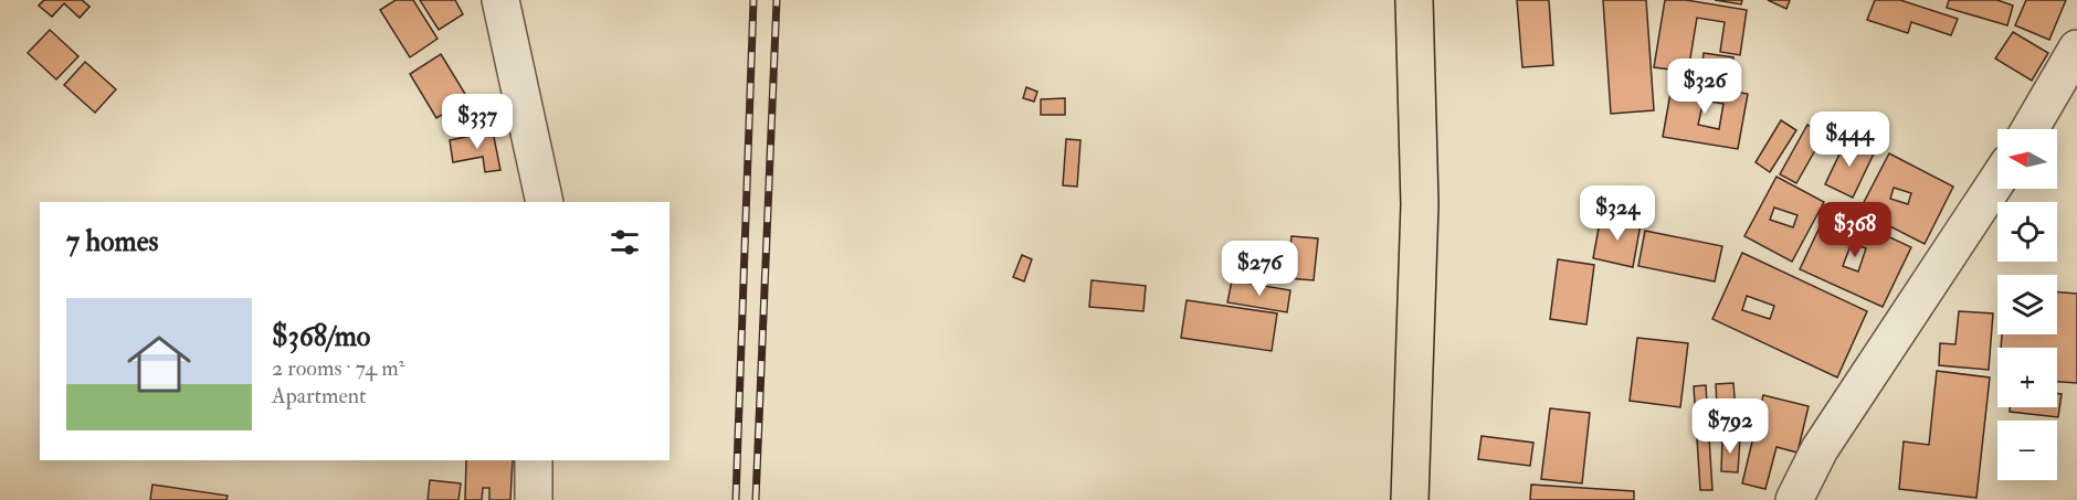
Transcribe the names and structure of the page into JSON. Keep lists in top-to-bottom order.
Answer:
{
  "north": "left",
  "page": {
    "price": [
      "$326",
      "$337",
      "$444",
      "$324",
      "$368",
      "$276",
      "$792"
    ],
    "map_buttons": ["+", "−"],
    "heading": "7 homes",
    "list": [
      {
        "name": "$368/mo",
        "note": "2 rooms · 74 m² · Apartment"
      }
    ]
  }
}
